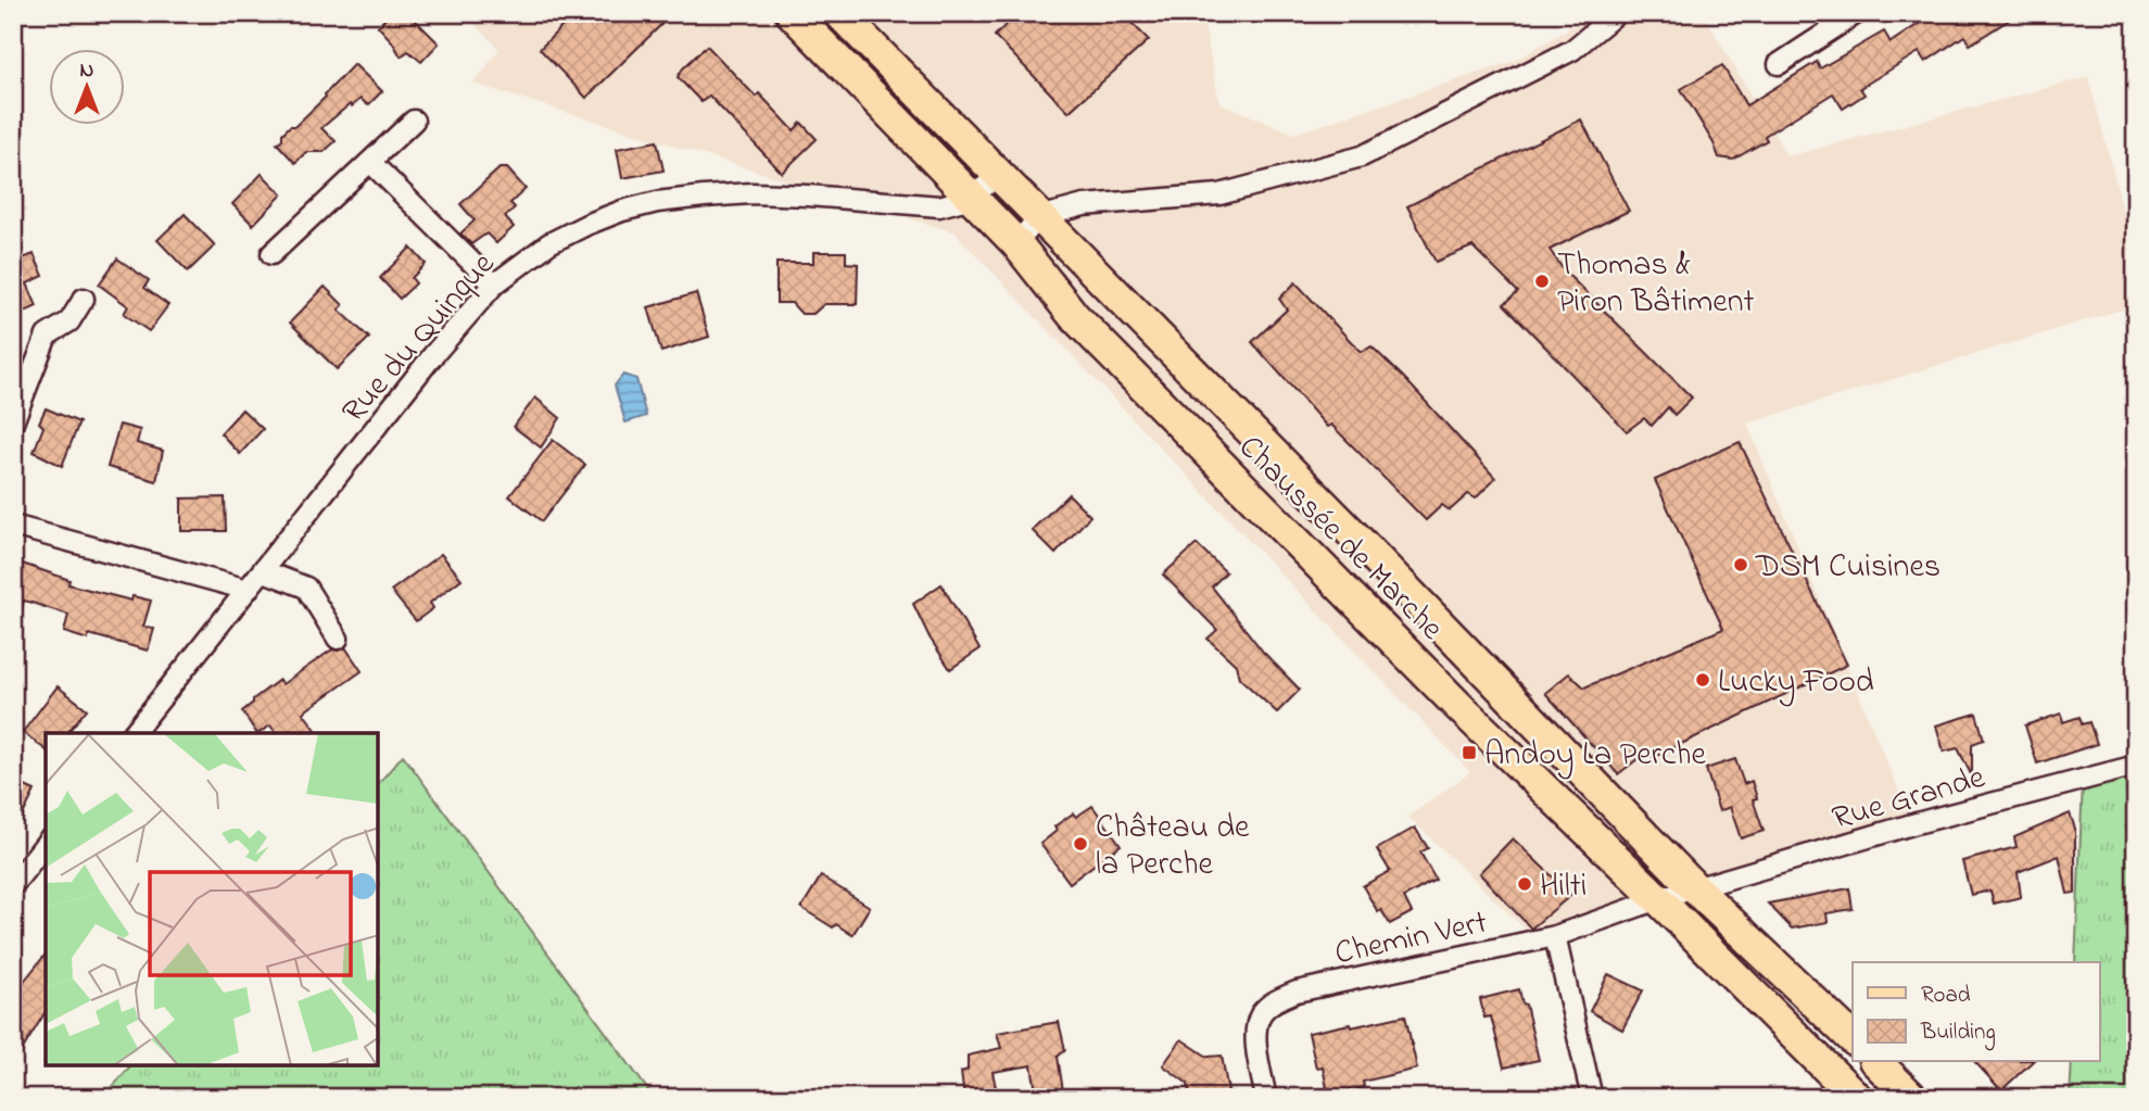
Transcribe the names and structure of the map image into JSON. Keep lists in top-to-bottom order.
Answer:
{
  "streets": {
    "main road": ["Chaussée de Marche"],
    "street": ["Rue du Quinque", "Rue Grande", "Chemin Vert"]
  },
  "crossings": [
    ["Rue du Quinque", "Chaussée de Marche"],
    ["Chaussée de Marche", "Rue Grande"],
    ["Chaussée de Marche", "Chemin Vert"],
    ["Rue Grande", "Chemin Vert"]
  ],
  "places": {
    "other": [
      "Thomas & Piron Bâtiment",
      "DSM Cuisines",
      "Lucky Food",
      "Château de la Perche",
      "Hilti"
    ],
    "transit": ["Andoy La Perche"]
  },
  "legend": ["Road", "Building"],
  "north": "top"
}
